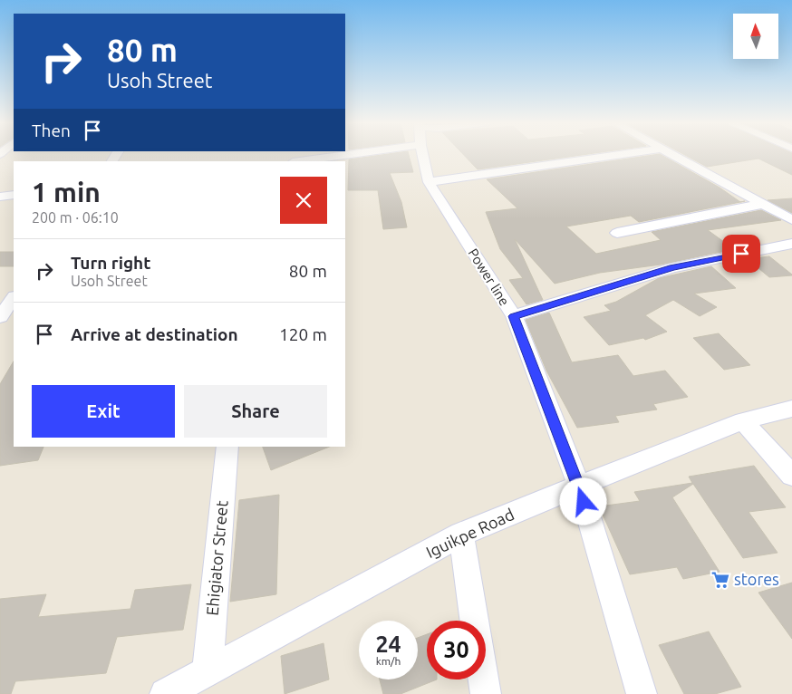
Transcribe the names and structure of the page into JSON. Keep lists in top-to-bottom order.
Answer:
{
  "streets": {
    "street": ["Power line", "Iguikpe Road", "Ehigiator Street"]
  },
  "crossings": [
    ["Power line", "Iguikpe Road"],
    ["Iguikpe Road", "Ehigiator Street"]
  ],
  "places": {
    "supermarket": ["stores"]
  },
  "north": "top",
  "page": {
    "turn": ["80 m", "Usoh Street"],
    "then": "Then",
    "heading": ["1 min", "200 m · 06:10"],
    "list": [
      {
        "name": "Turn right",
        "note": "Usoh Street",
        "value": "80 m"
      },
      {
        "name": "Arrive at destination",
        "value": "120 m"
      }
    ],
    "buttons": ["Exit", "Share"],
    "speed": "24 km/h",
    "limit": "30"
  }
}
